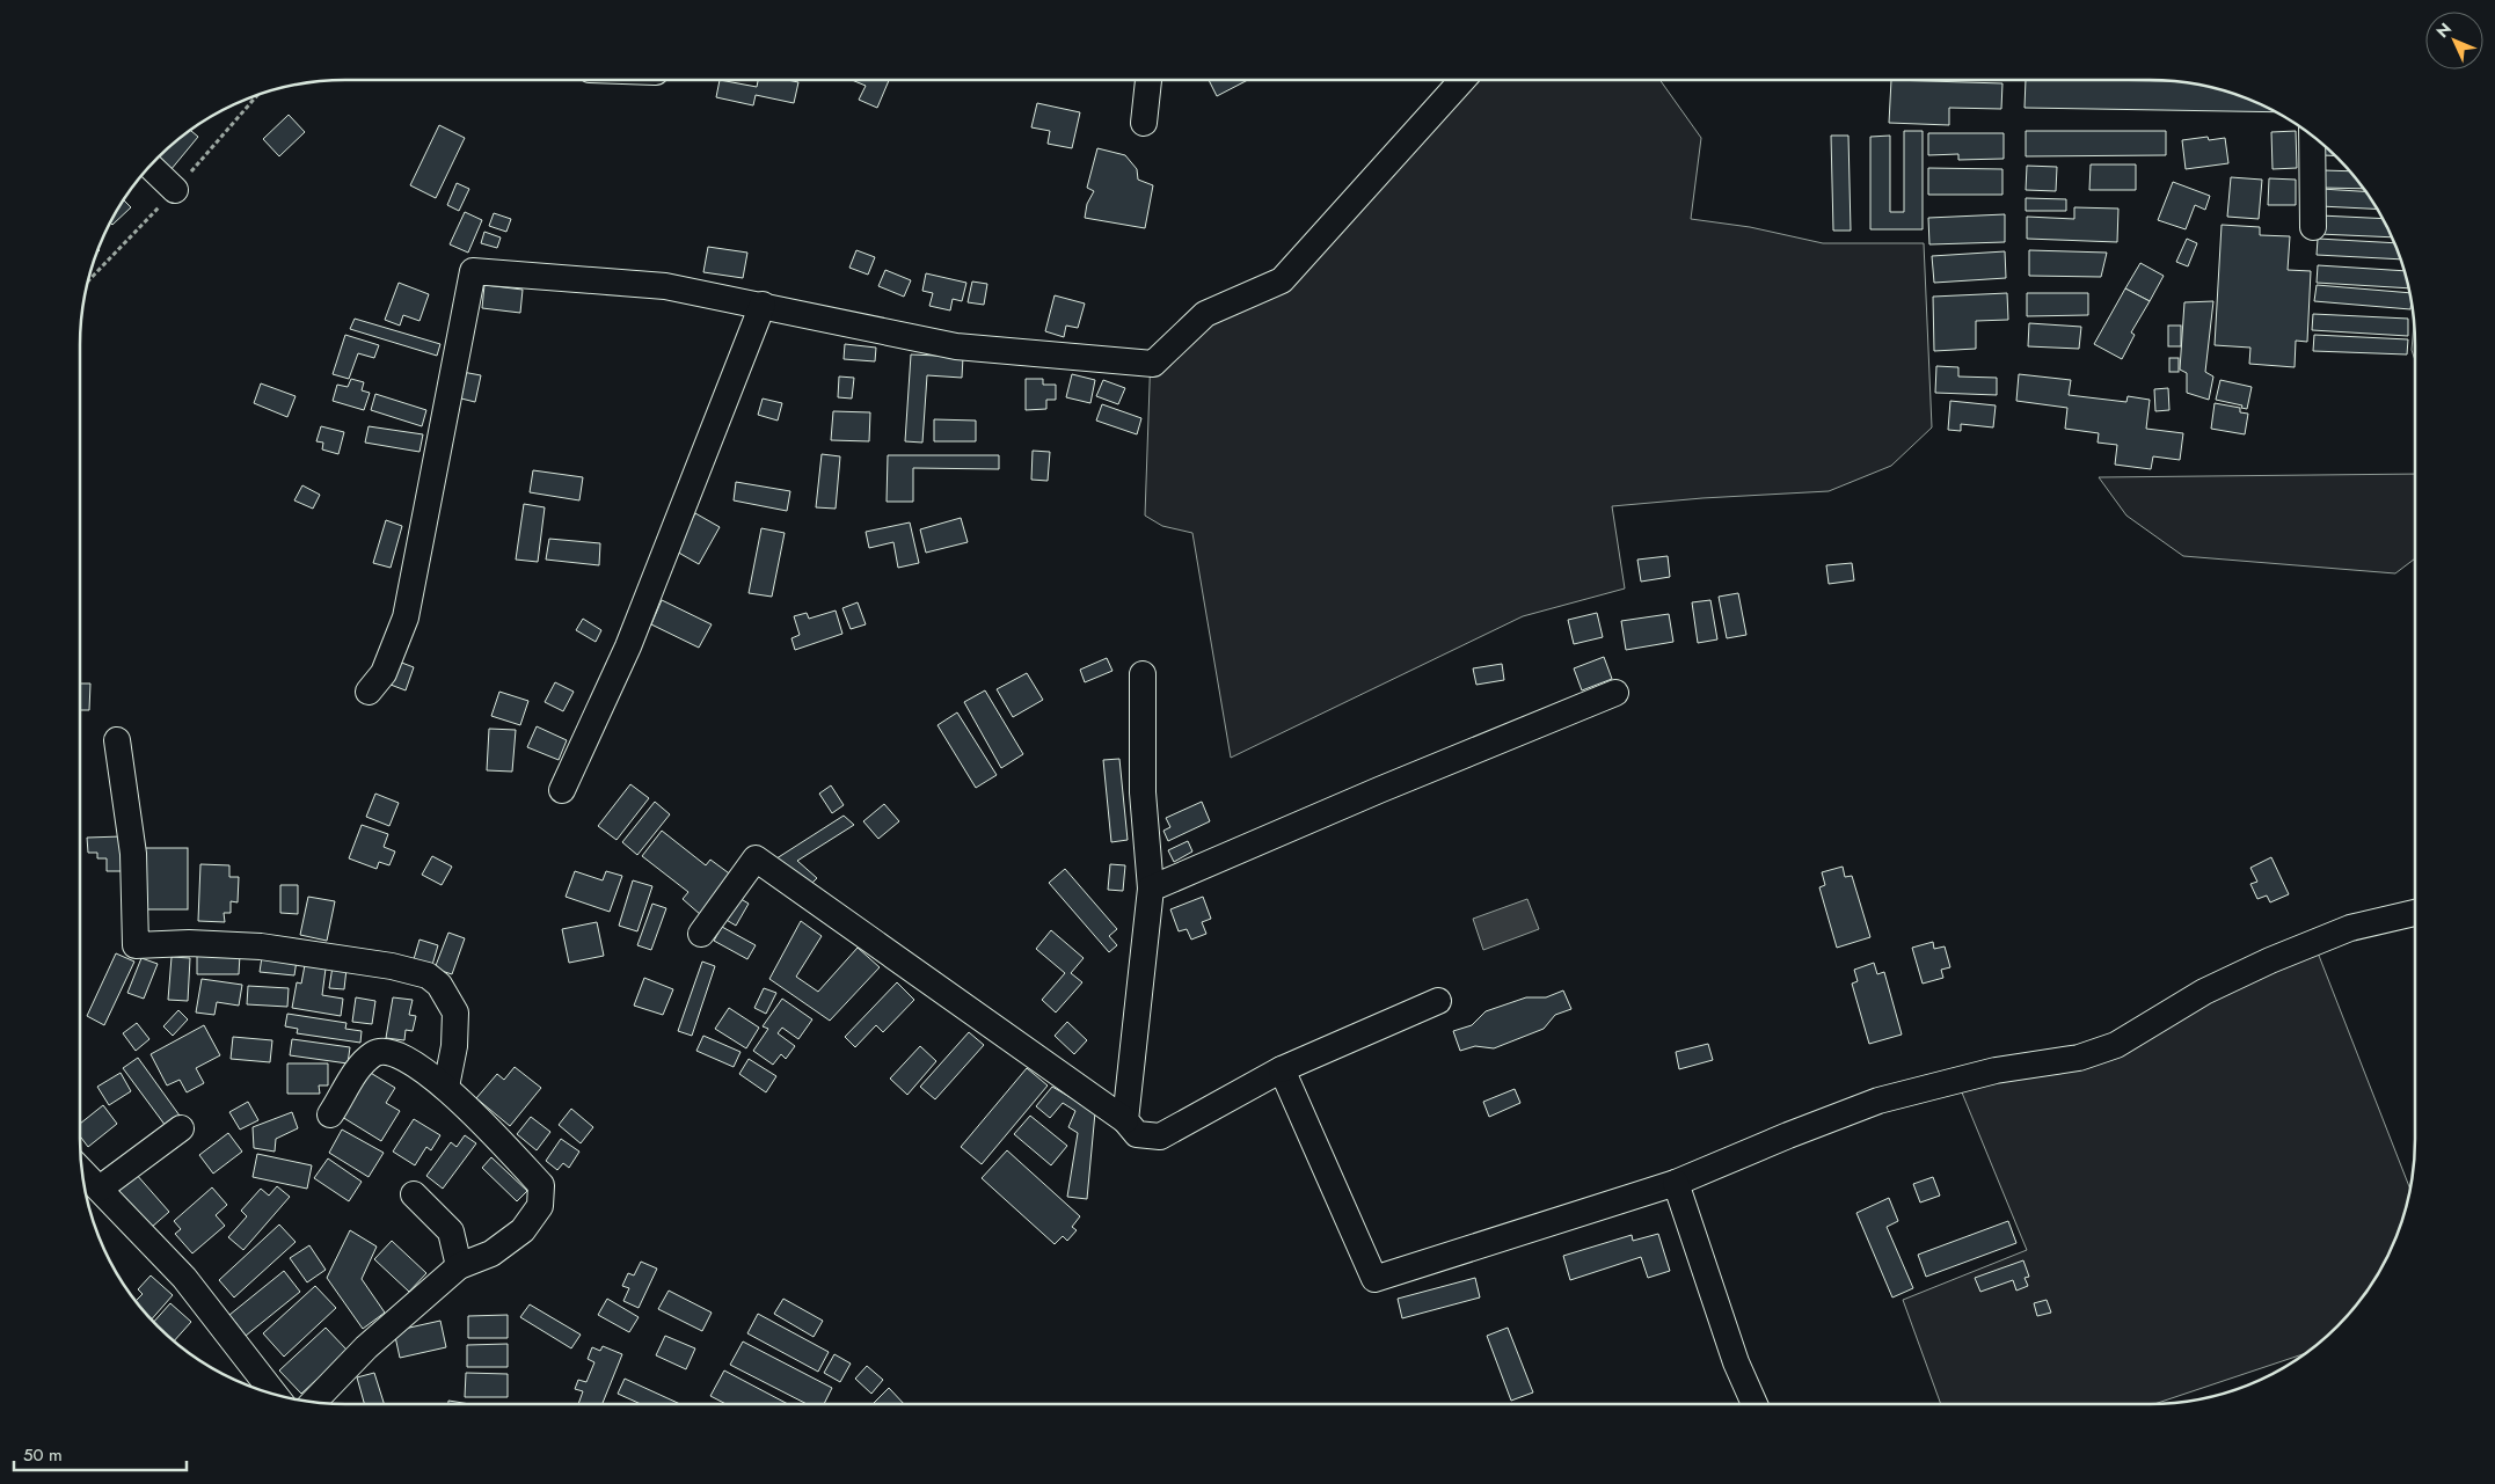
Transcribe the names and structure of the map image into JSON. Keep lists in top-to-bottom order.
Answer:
{
  "scale_bar": "50 m",
  "north": "top left"
}
